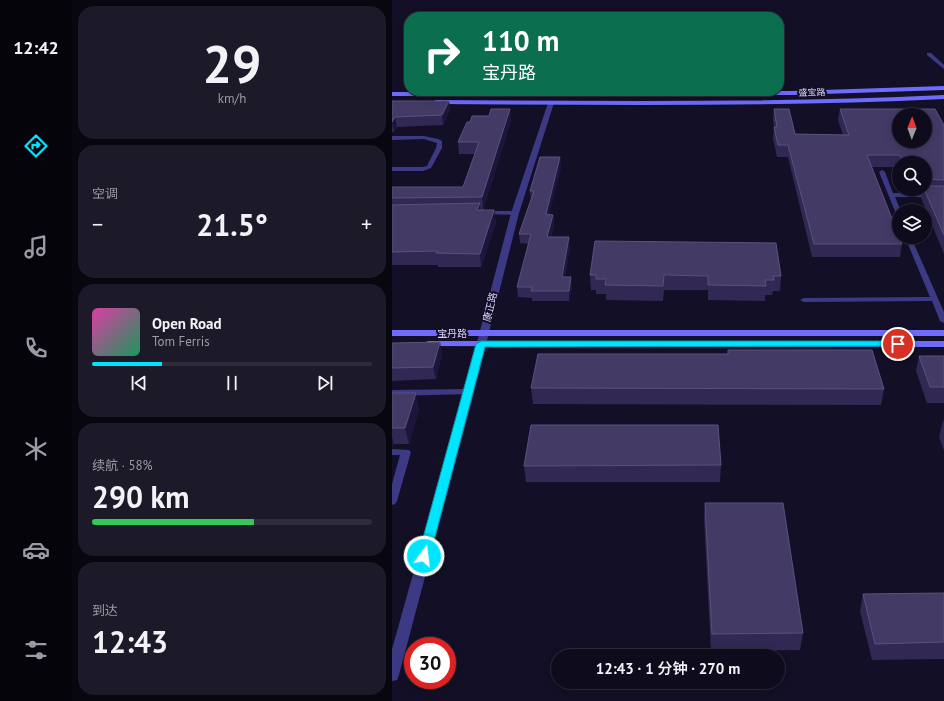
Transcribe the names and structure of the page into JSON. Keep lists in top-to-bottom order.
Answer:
{
  "streets": {
    "main road": ["盛宝路", "宝丹路"],
    "street": ["康正路"]
  },
  "crossings": [
    ["盛宝路", "康正路"],
    ["康正路", "宝丹路"]
  ],
  "north": "top",
  "page": {
    "tabs": "12:42",
    "tile": [
      ["29", "km/h"],
      "空调",
      ["续航 · 58%", "290 km"],
      ["到达", "12:43"]
    ],
    "turn": ["110 m", "宝丹路"],
    "heat": ["−", "21.5°", "+"],
    "song": ["Open Road", "Tom Ferris"],
    "limit": "30",
    "trip": "12:43 · 1 分钟 · 270 m"
  }
}
